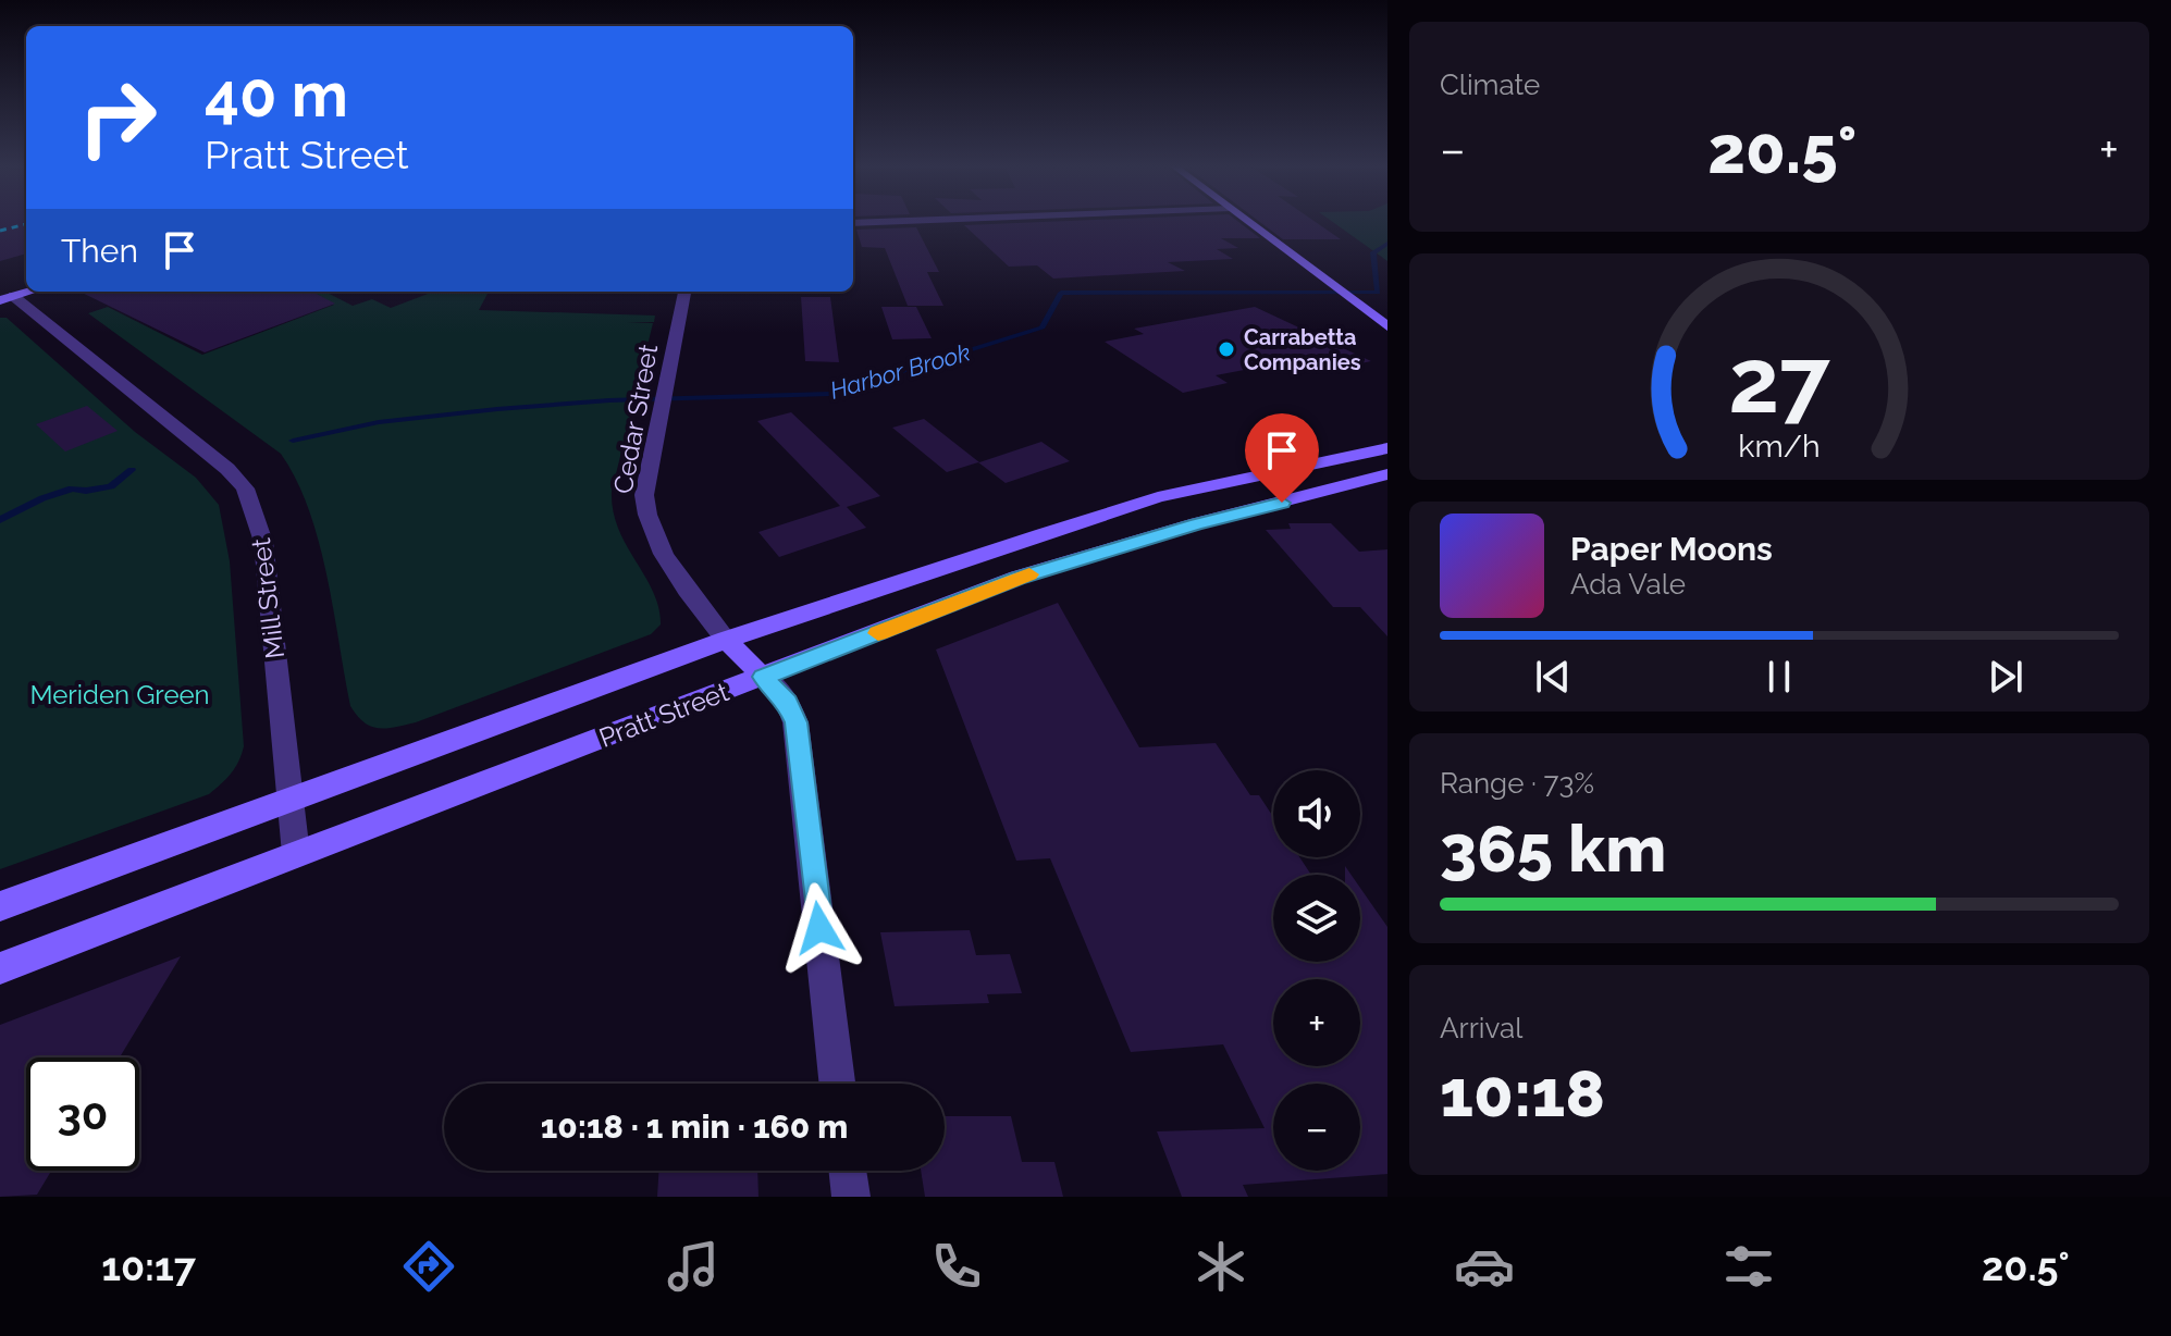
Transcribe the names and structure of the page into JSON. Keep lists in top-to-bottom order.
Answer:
{
  "streets": {
    "street": ["Cedar Street", "Mill Street", "Pratt Street"]
  },
  "crossings": [
    ["Cedar Street", "Pratt Street"],
    ["Mill Street", "Pratt Street"]
  ],
  "water": ["Harbor Brook"],
  "parks": ["Meriden Green"],
  "places": ["Carrabetta Companies"],
  "page": {
    "tile": [
      "Climate",
      ["Range · 73%", "365 km"],
      ["Arrival", "10:18"]
    ],
    "turn": ["40 m", "Pratt Street"],
    "heat": ["−", "20.5°", "+"],
    "then": "Then",
    "song": ["Paper Moons", "Ada Vale"],
    "map_buttons": ["+", "−"],
    "limit": "30",
    "trip": "10:18 · 1 min · 160 m",
    "tabs": ["10:17", "20.5°"],
    "gauge": ["27", "km/h"]
  }
}
